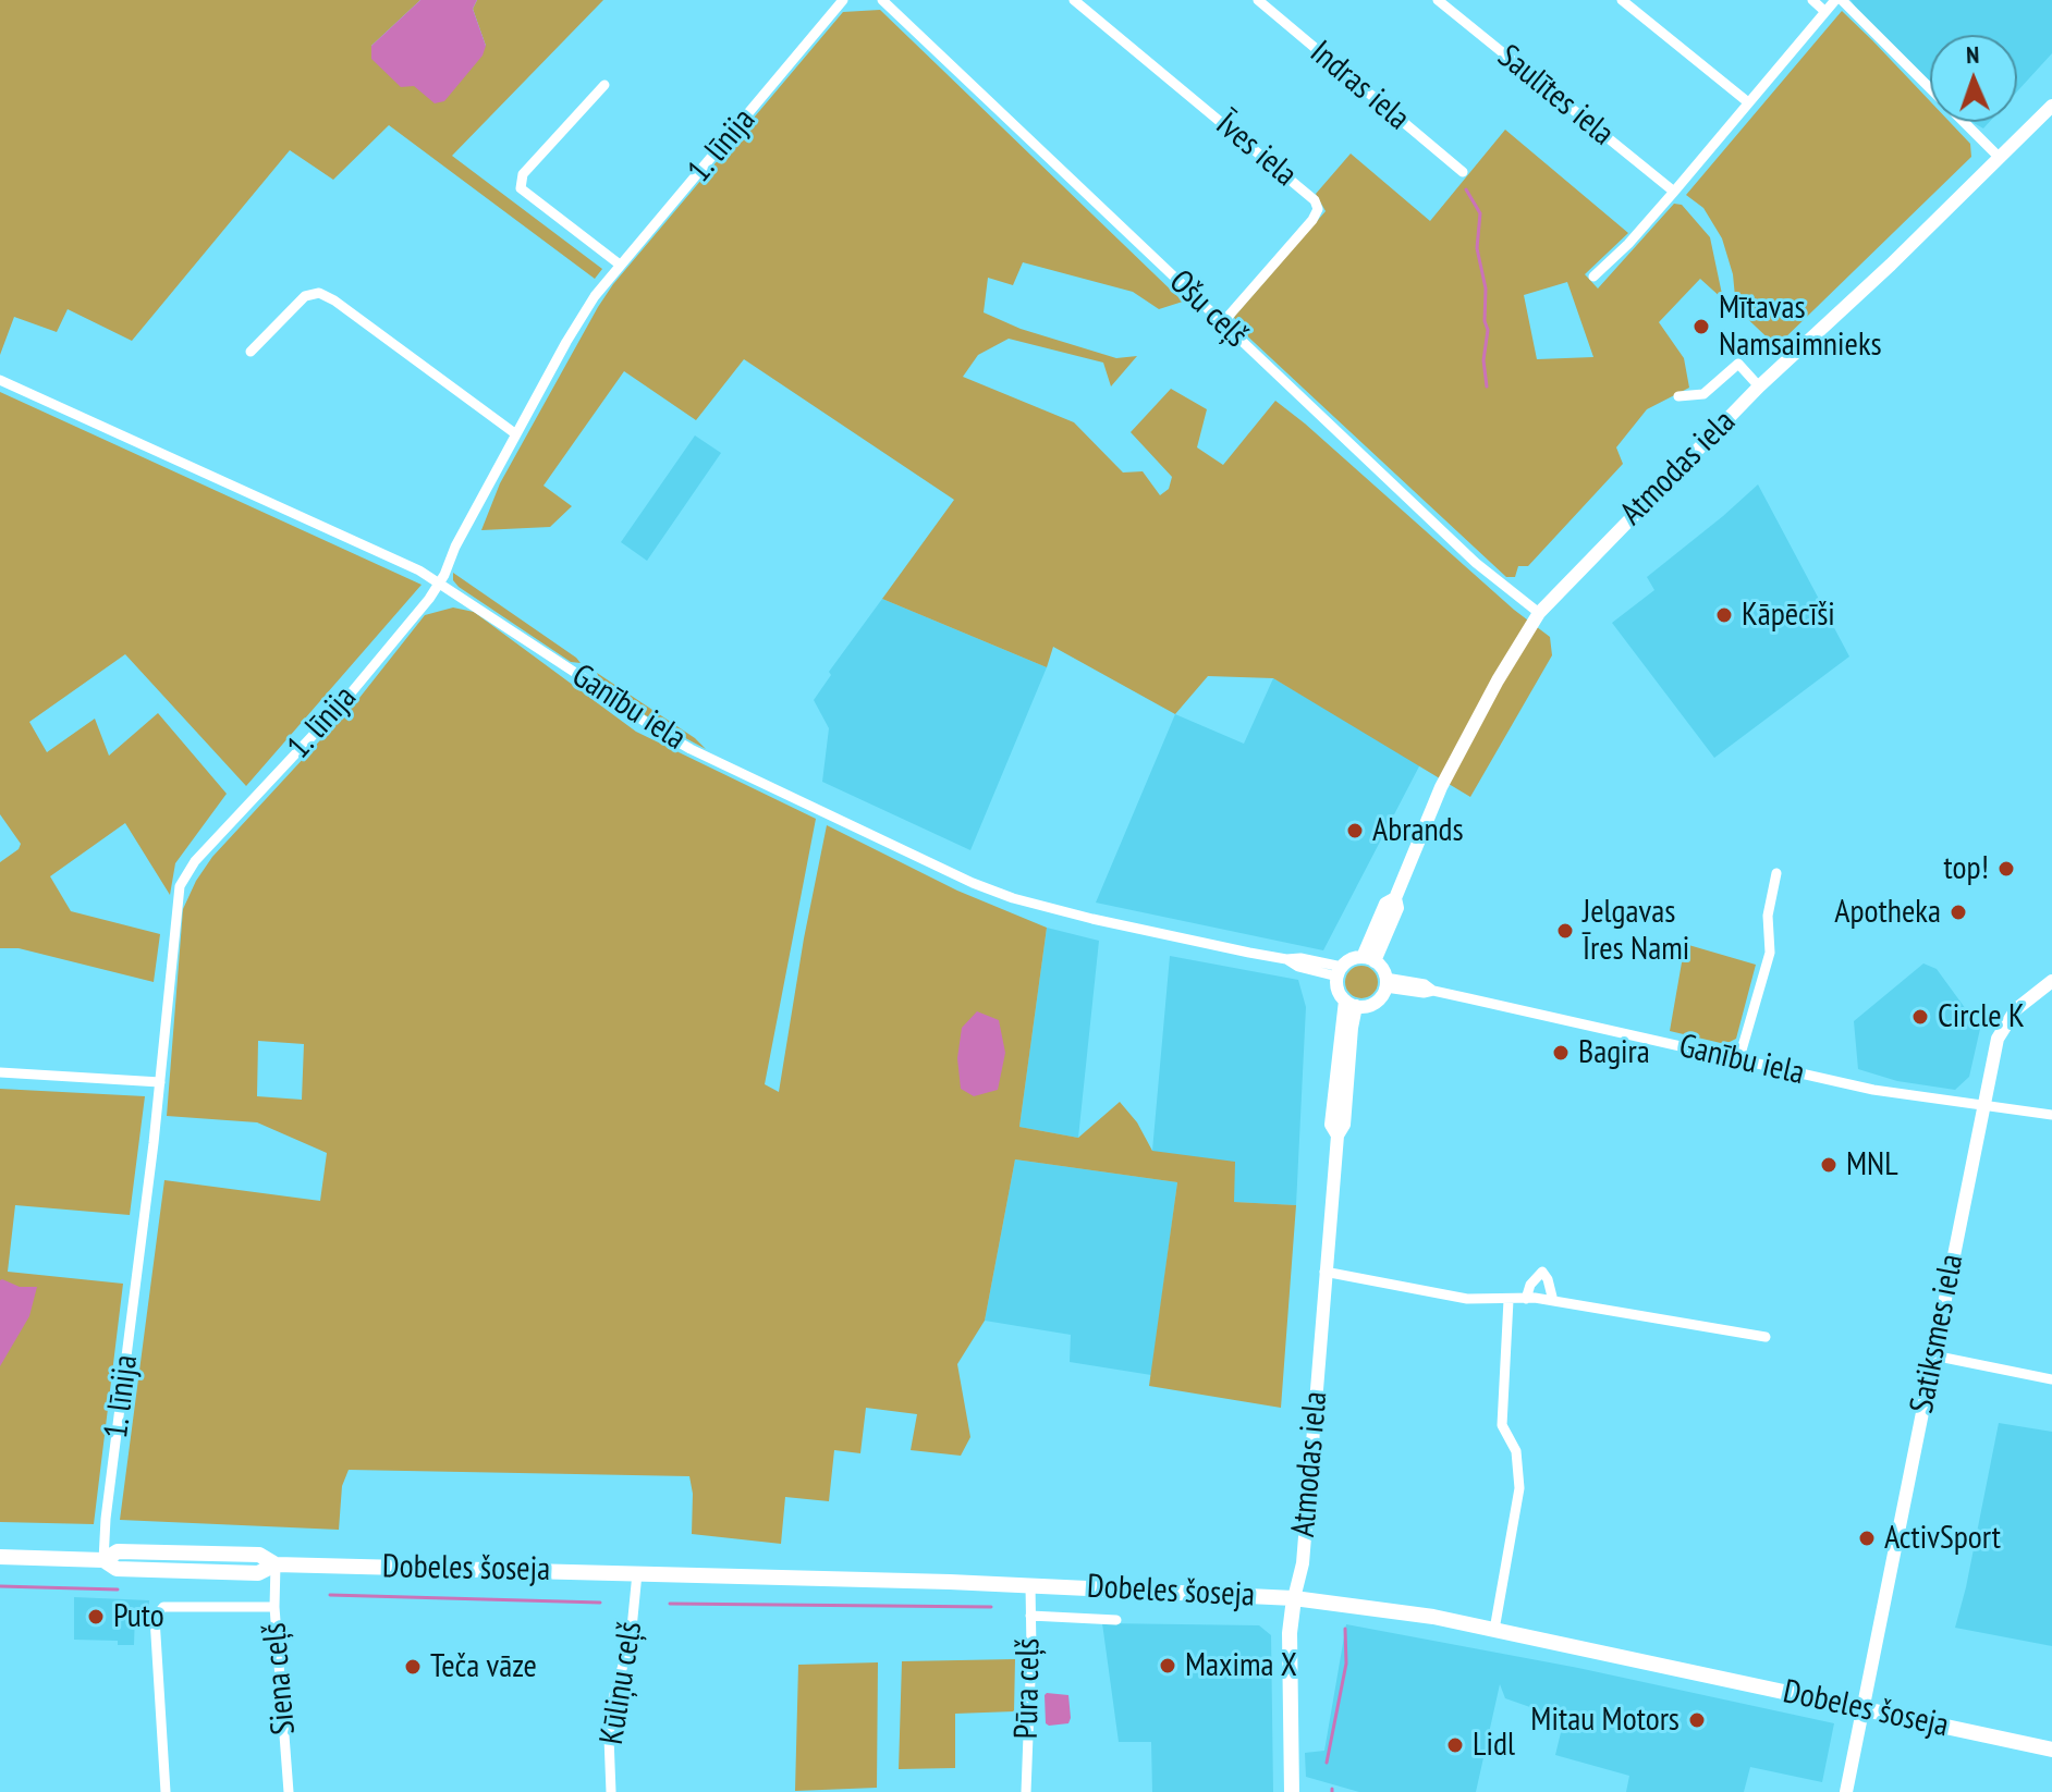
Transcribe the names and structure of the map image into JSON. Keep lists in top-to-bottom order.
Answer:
{
  "streets": {
    "main road": ["Atmodas iela", "Satiksmes iela", "Dobeles šoseja"],
    "street": [
      "Indras iela",
      "Saulītes iela",
      "1. līnija",
      "Īves iela",
      "Ošu ceļš",
      "Ganību iela",
      "Siena ceļš",
      "Kūliņu ceļš",
      "Pūra ceļš"
    ]
  },
  "crossings": [
    ["1. līnija", "Ganību iela"],
    ["1. līnija", "Dobeles šoseja"],
    ["Īves iela", "Ošu ceļš"],
    ["Ošu ceļš", "Atmodas iela"],
    ["Atmodas iela", "Ganību iela"],
    ["Atmodas iela", "Dobeles šoseja"],
    ["Ganību iela", "Satiksmes iela"],
    ["Satiksmes iela", "Dobeles šoseja"],
    ["Dobeles šoseja", "Siena ceļš"],
    ["Dobeles šoseja", "Kūliņu ceļš"],
    ["Dobeles šoseja", "Pūra ceļš"]
  ],
  "places": [
    "Mītavas Namsaimnieks",
    "Kāpēcīši",
    "Abrands",
    "top!",
    "Apotheka",
    "Jelgavas Īres Nami",
    "Circle K",
    "Bagira",
    "MNL",
    "ActivSport",
    "Puto",
    "Maxima X",
    "Teča vāze",
    "Mitau Motors",
    "Lidl"
  ],
  "north": "top"
}
